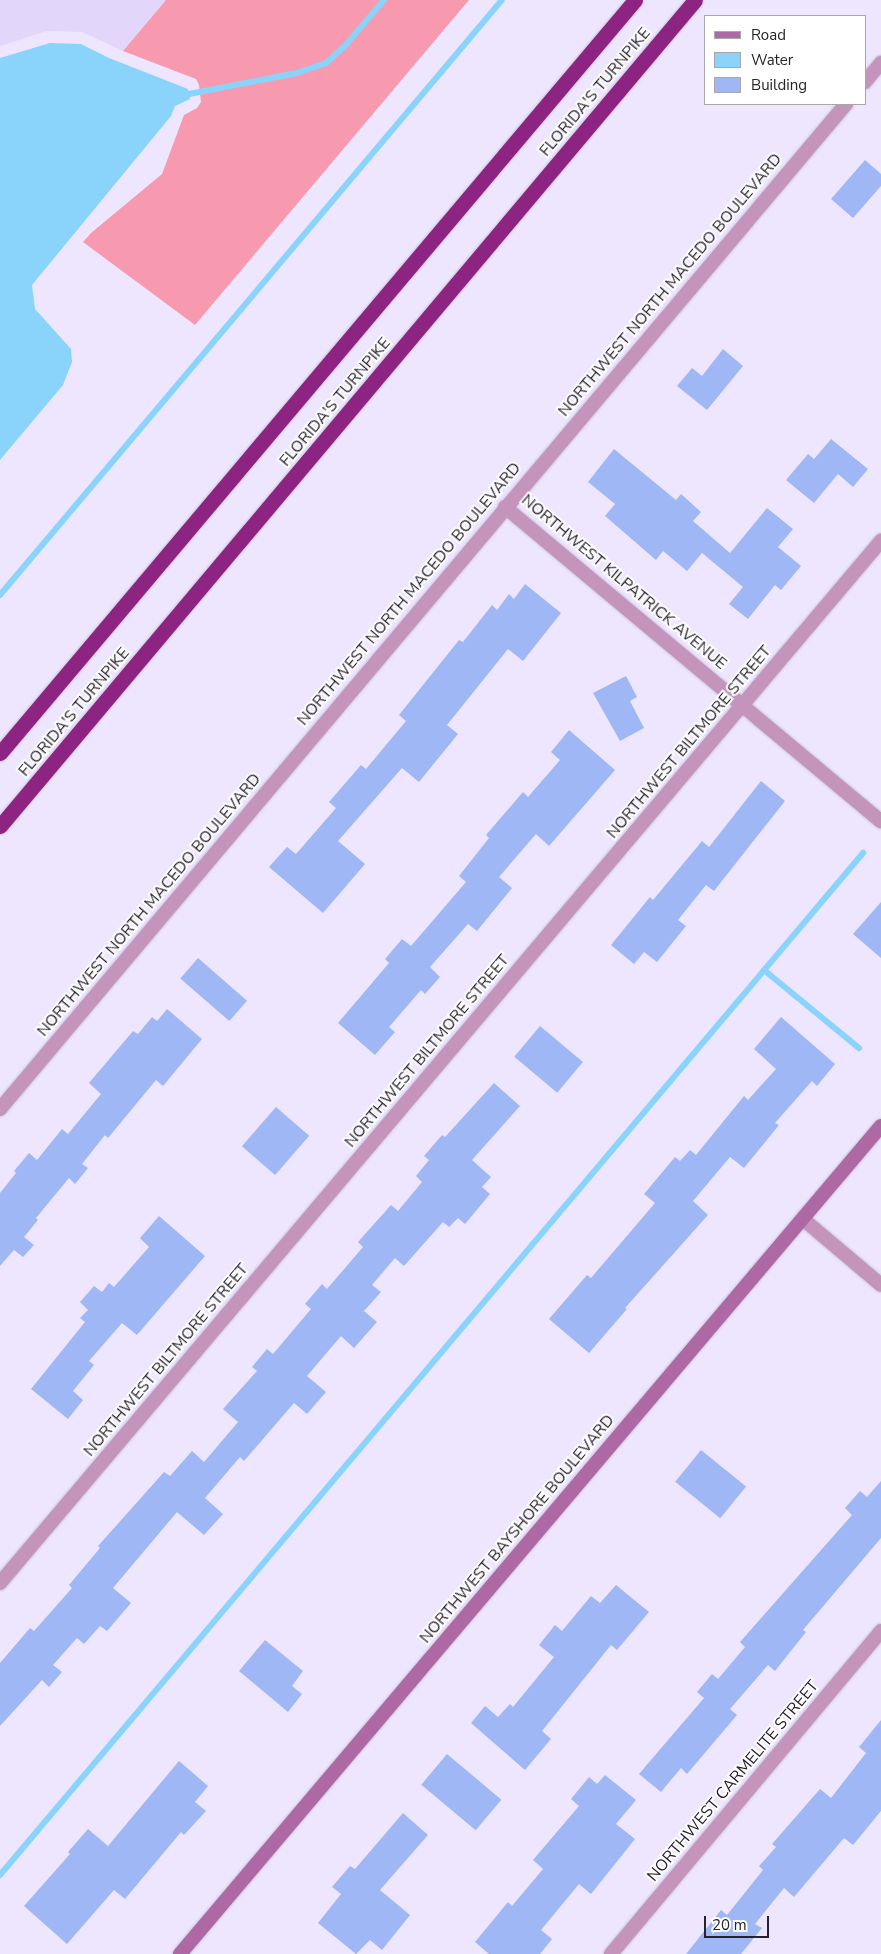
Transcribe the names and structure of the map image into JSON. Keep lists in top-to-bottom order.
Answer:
{
  "streets": {
    "highway": ["FLORIDA'S TURNPIKE"],
    "main road": ["NORTHWEST BAYSHORE BOULEVARD"],
    "street": [
      "NORTHWEST NORTH MACEDO BOULEVARD",
      "NORTHWEST KILPATRICK AVENUE",
      "NORTHWEST BILTMORE STREET",
      "NORTHWEST CARMELITE STREET"
    ]
  },
  "crossings": [
    ["NORTHWEST NORTH MACEDO BOULEVARD", "NORTHWEST KILPATRICK AVENUE"],
    ["NORTHWEST KILPATRICK AVENUE", "NORTHWEST BILTMORE STREET"]
  ],
  "legend": ["Road", "Water", "Building"],
  "scale_bar": "20 m"
}
